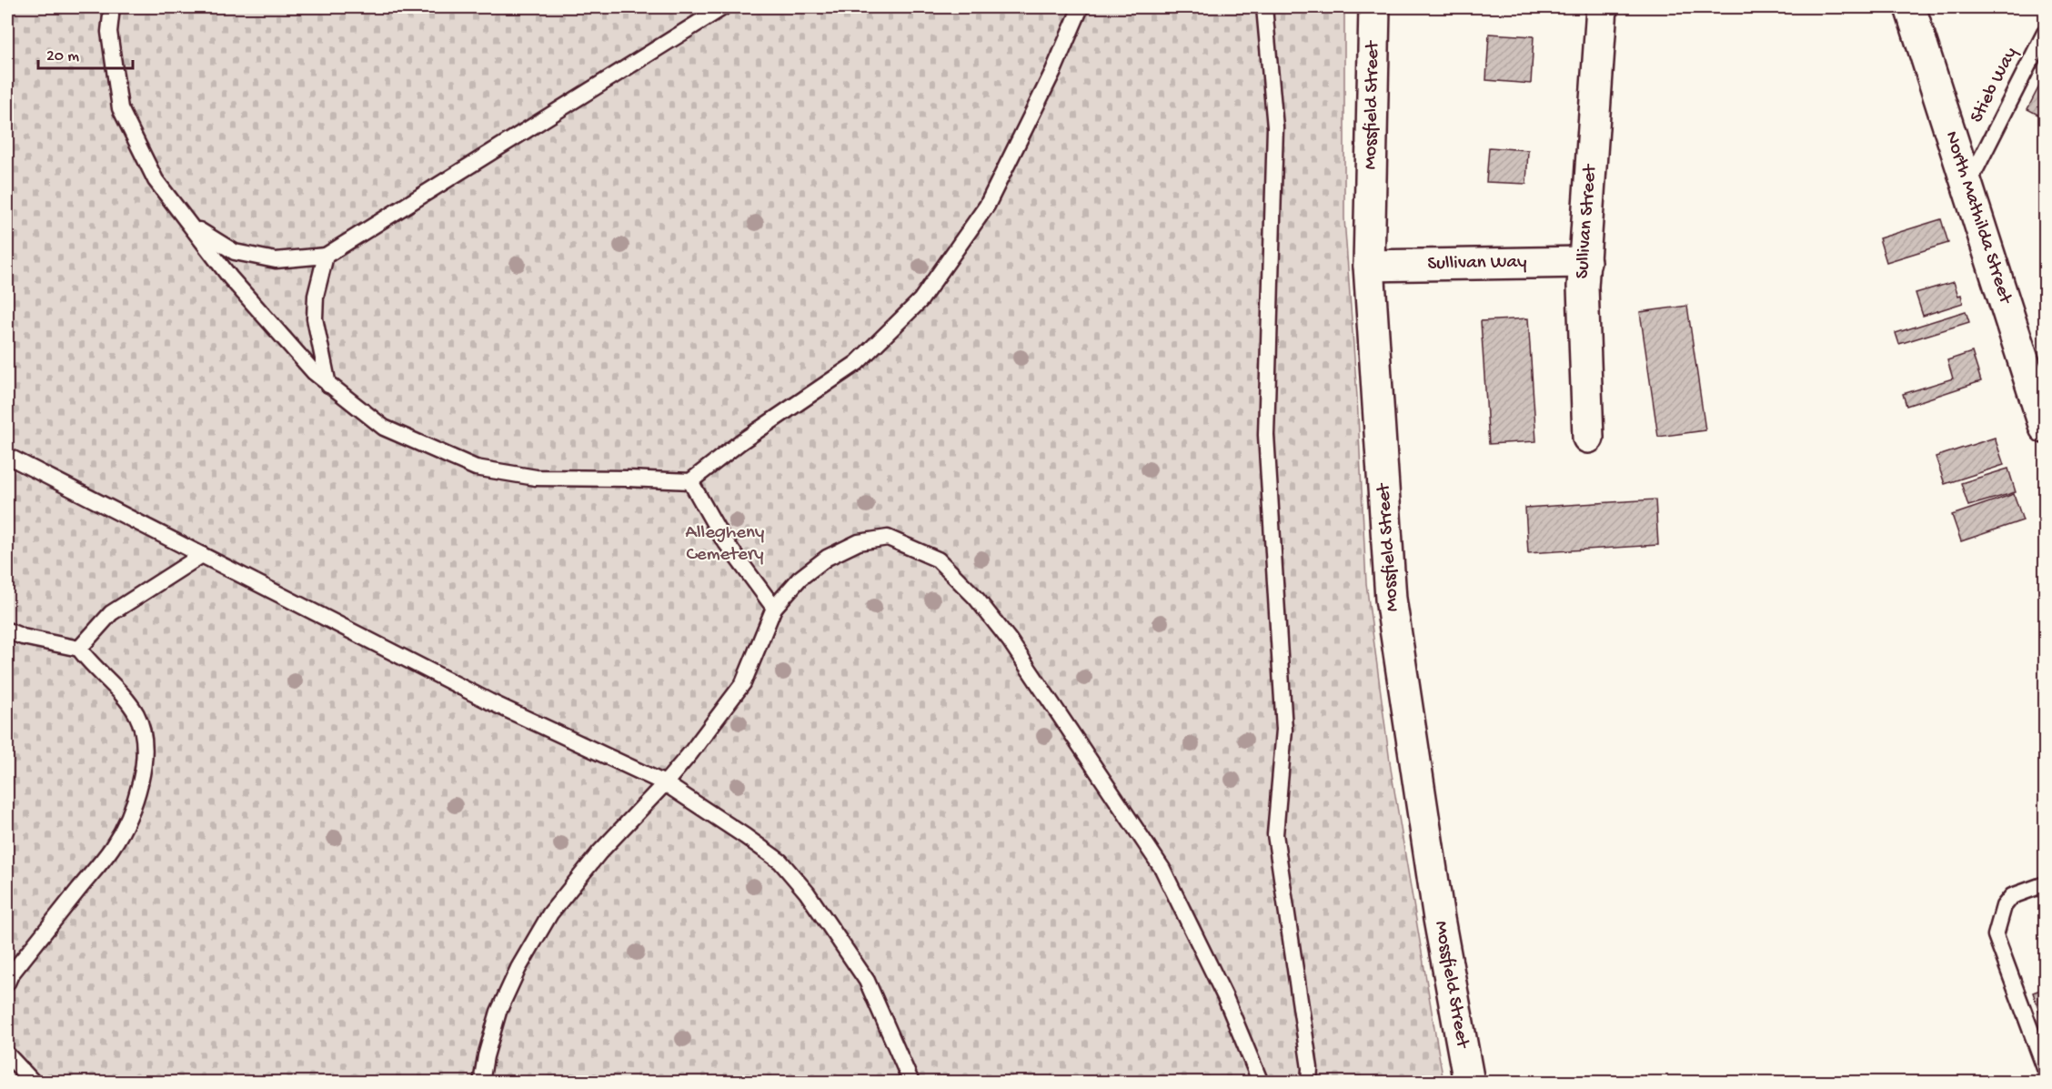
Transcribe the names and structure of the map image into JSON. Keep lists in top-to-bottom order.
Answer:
{
  "streets": {
    "street": [
      "Mossfield Street",
      "North Mathilda Street",
      "Sullivan Street",
      "Sullivan Way"
    ],
    "lane": ["Stieb Way"]
  },
  "crossings": [
    ["Stieb Way", "North Mathilda Street"],
    ["Mossfield Street", "Sullivan Way"],
    ["Sullivan Street", "Sullivan Way"]
  ],
  "parks": ["Allegheny Cemetery"],
  "scale_bar": "20 m"
}
